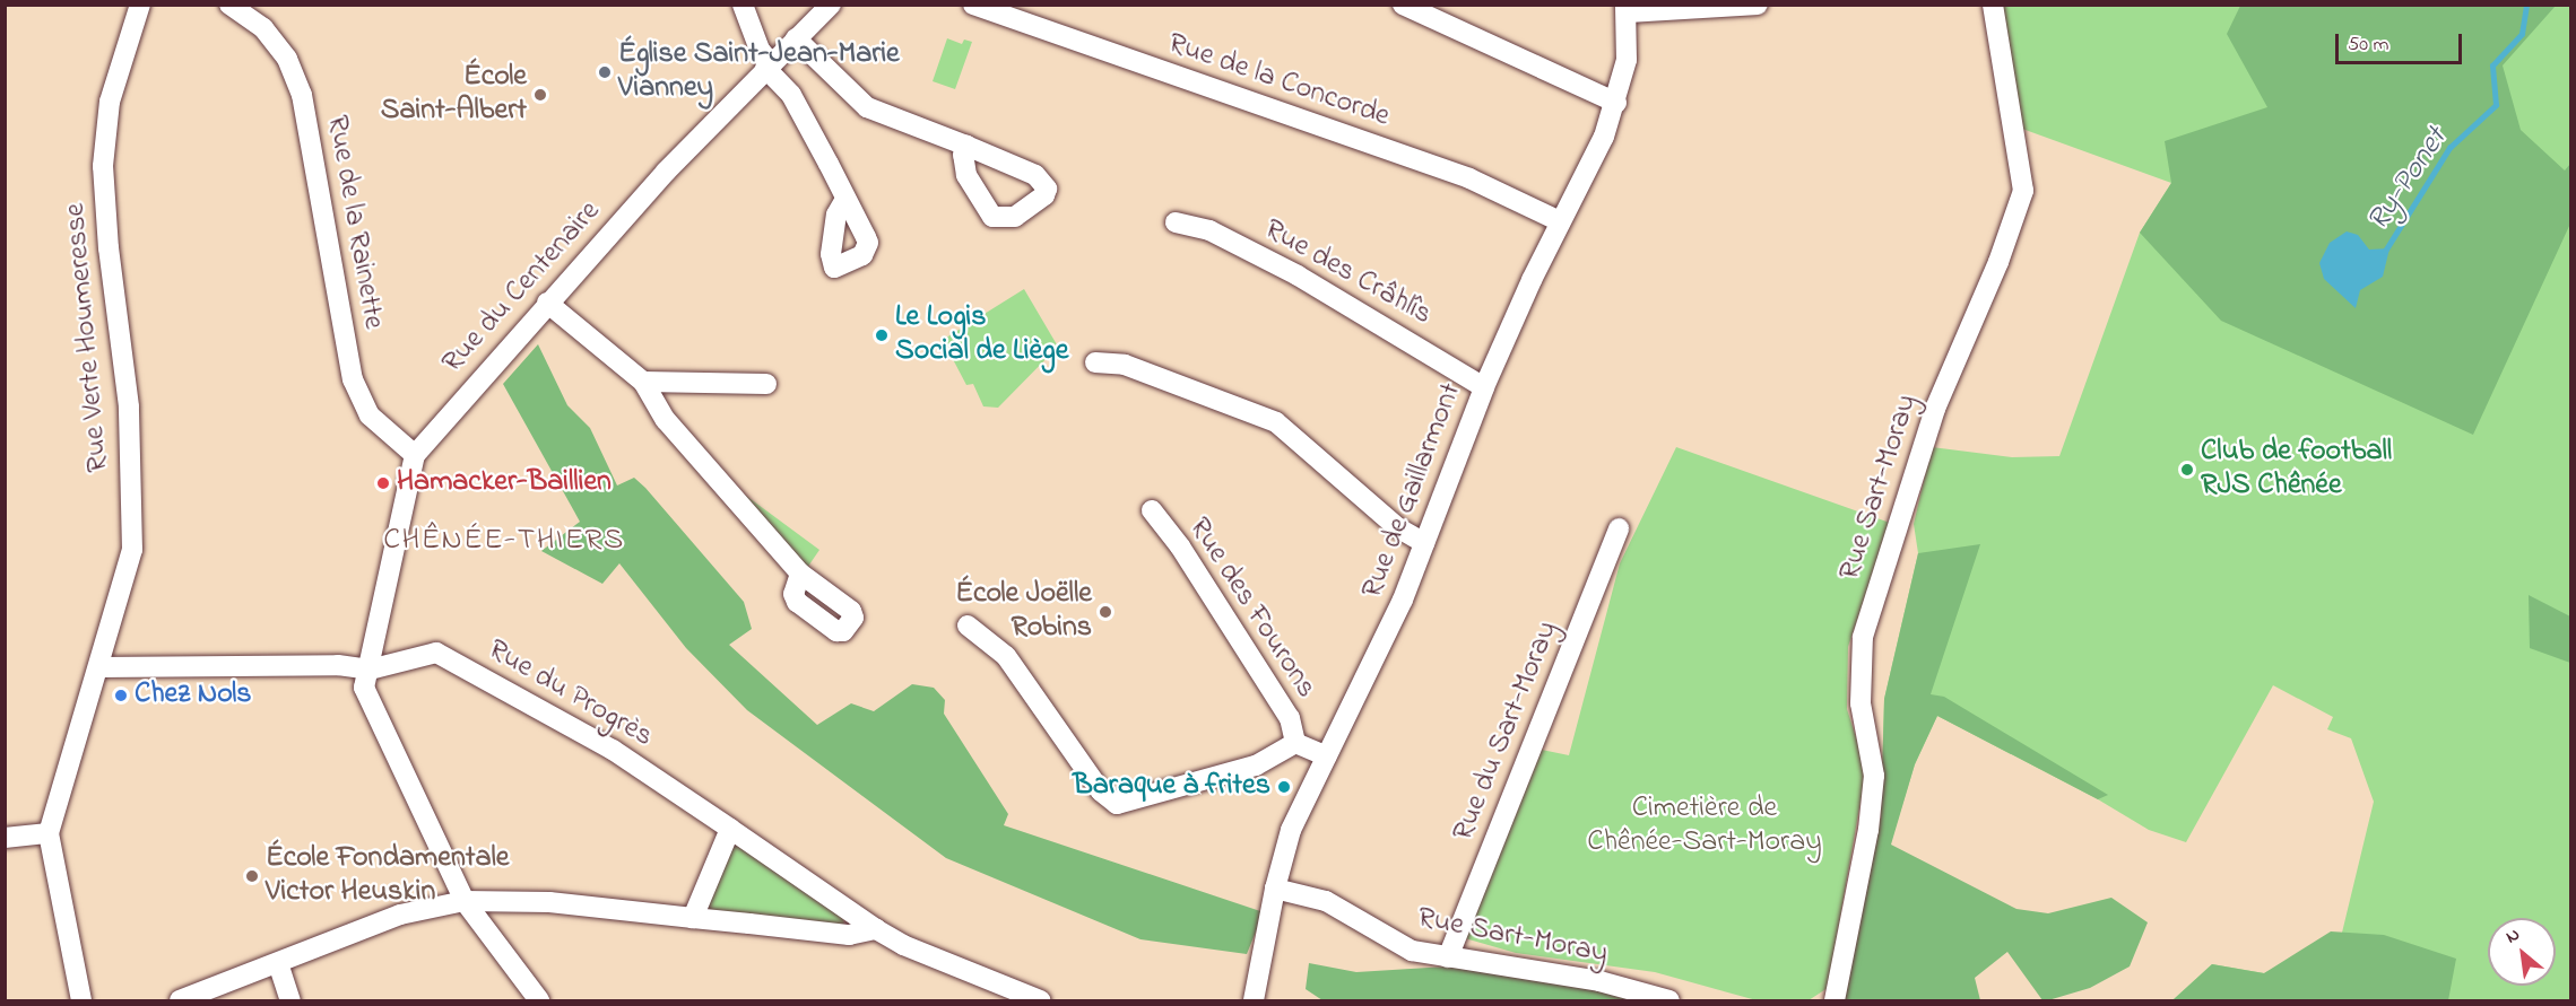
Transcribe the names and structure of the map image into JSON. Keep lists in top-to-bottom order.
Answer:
{
  "streets": {
    "street": [
      "Rue de la Concorde",
      "Rue de la Rainette",
      "Rue des Crâhlîs",
      "Rue du Centenaire",
      "Rue Verte Houmeresse",
      "Rue Sart-Moray",
      "Rue de Gaillarmont",
      "Rue des Fourons",
      "Rue du Progrès",
      "Rue du Sart-Moray"
    ]
  },
  "crossings": [
    ["Rue de la Concorde", "Rue de Gaillarmont"],
    ["Rue de la Rainette", "Rue du Centenaire"],
    ["Rue des Crâhlîs", "Rue de Gaillarmont"],
    ["Rue du Centenaire", "Rue du Progrès"],
    ["Rue Sart-Moray", "Rue de Gaillarmont"],
    ["Rue Sart-Moray", "Rue du Sart-Moray"]
  ],
  "districts": ["CHÊNÉE-THIERS"],
  "water": ["Ry-Ponet"],
  "parks": ["Cimetière de Chênée-Sart-Moray"],
  "places": [
    "Église Saint-Jean-Marie Vianney",
    "École Saint-Albert",
    "Le Logis Social de Liège",
    "Club de football RJS Chênée",
    "Hamacker-Baillien",
    "École Joëlle Robins",
    "Chez Nols",
    "Baraque à frites",
    "École Fondamentale Victor Heuskin"
  ],
  "scale_bar": "50 m",
  "north": "top left"
}
